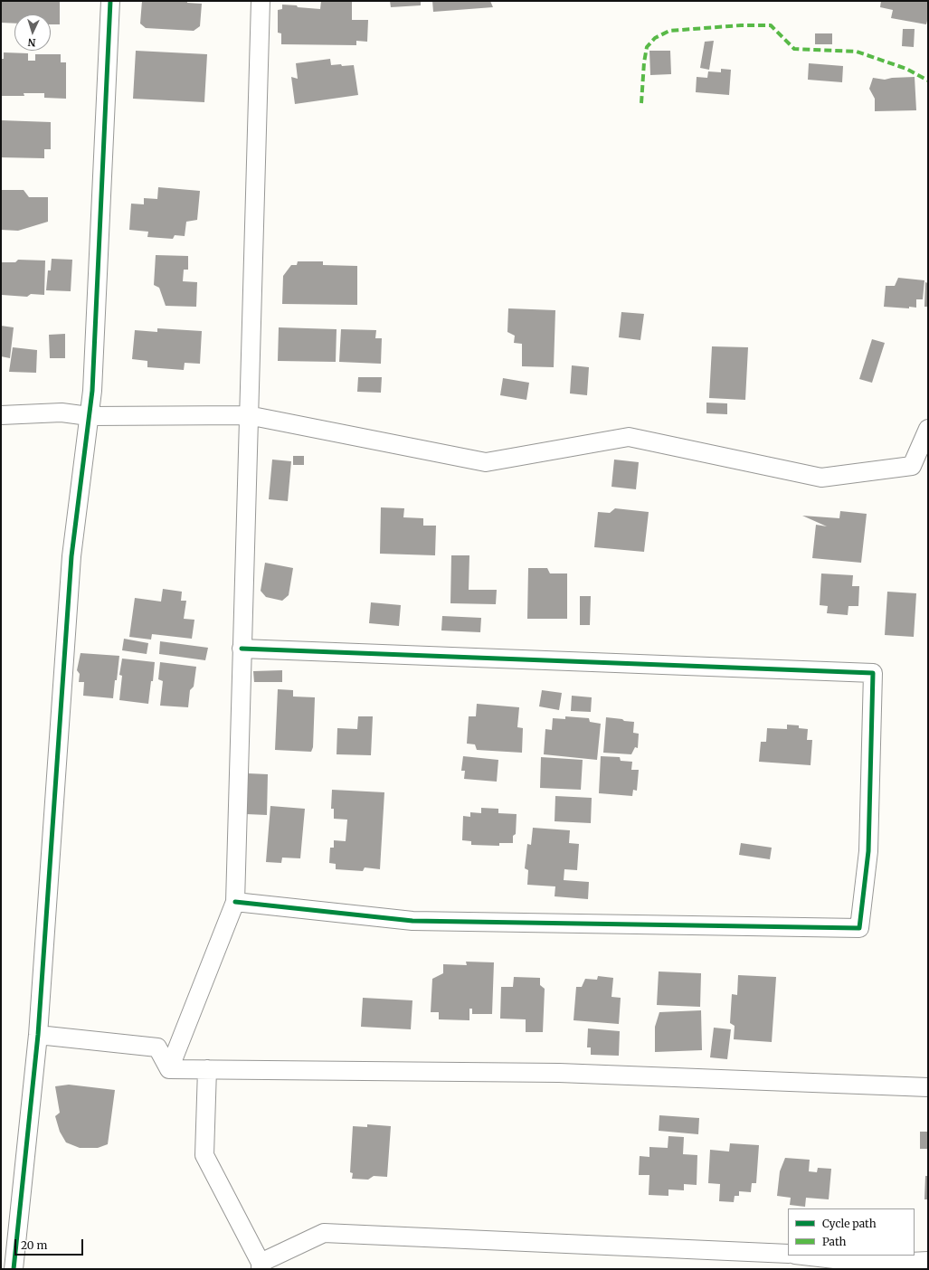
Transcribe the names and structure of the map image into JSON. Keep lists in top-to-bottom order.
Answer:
{
  "legend": ["Cycle path", "Path"],
  "scale_bar": "20 m",
  "north": "bottom"
}
